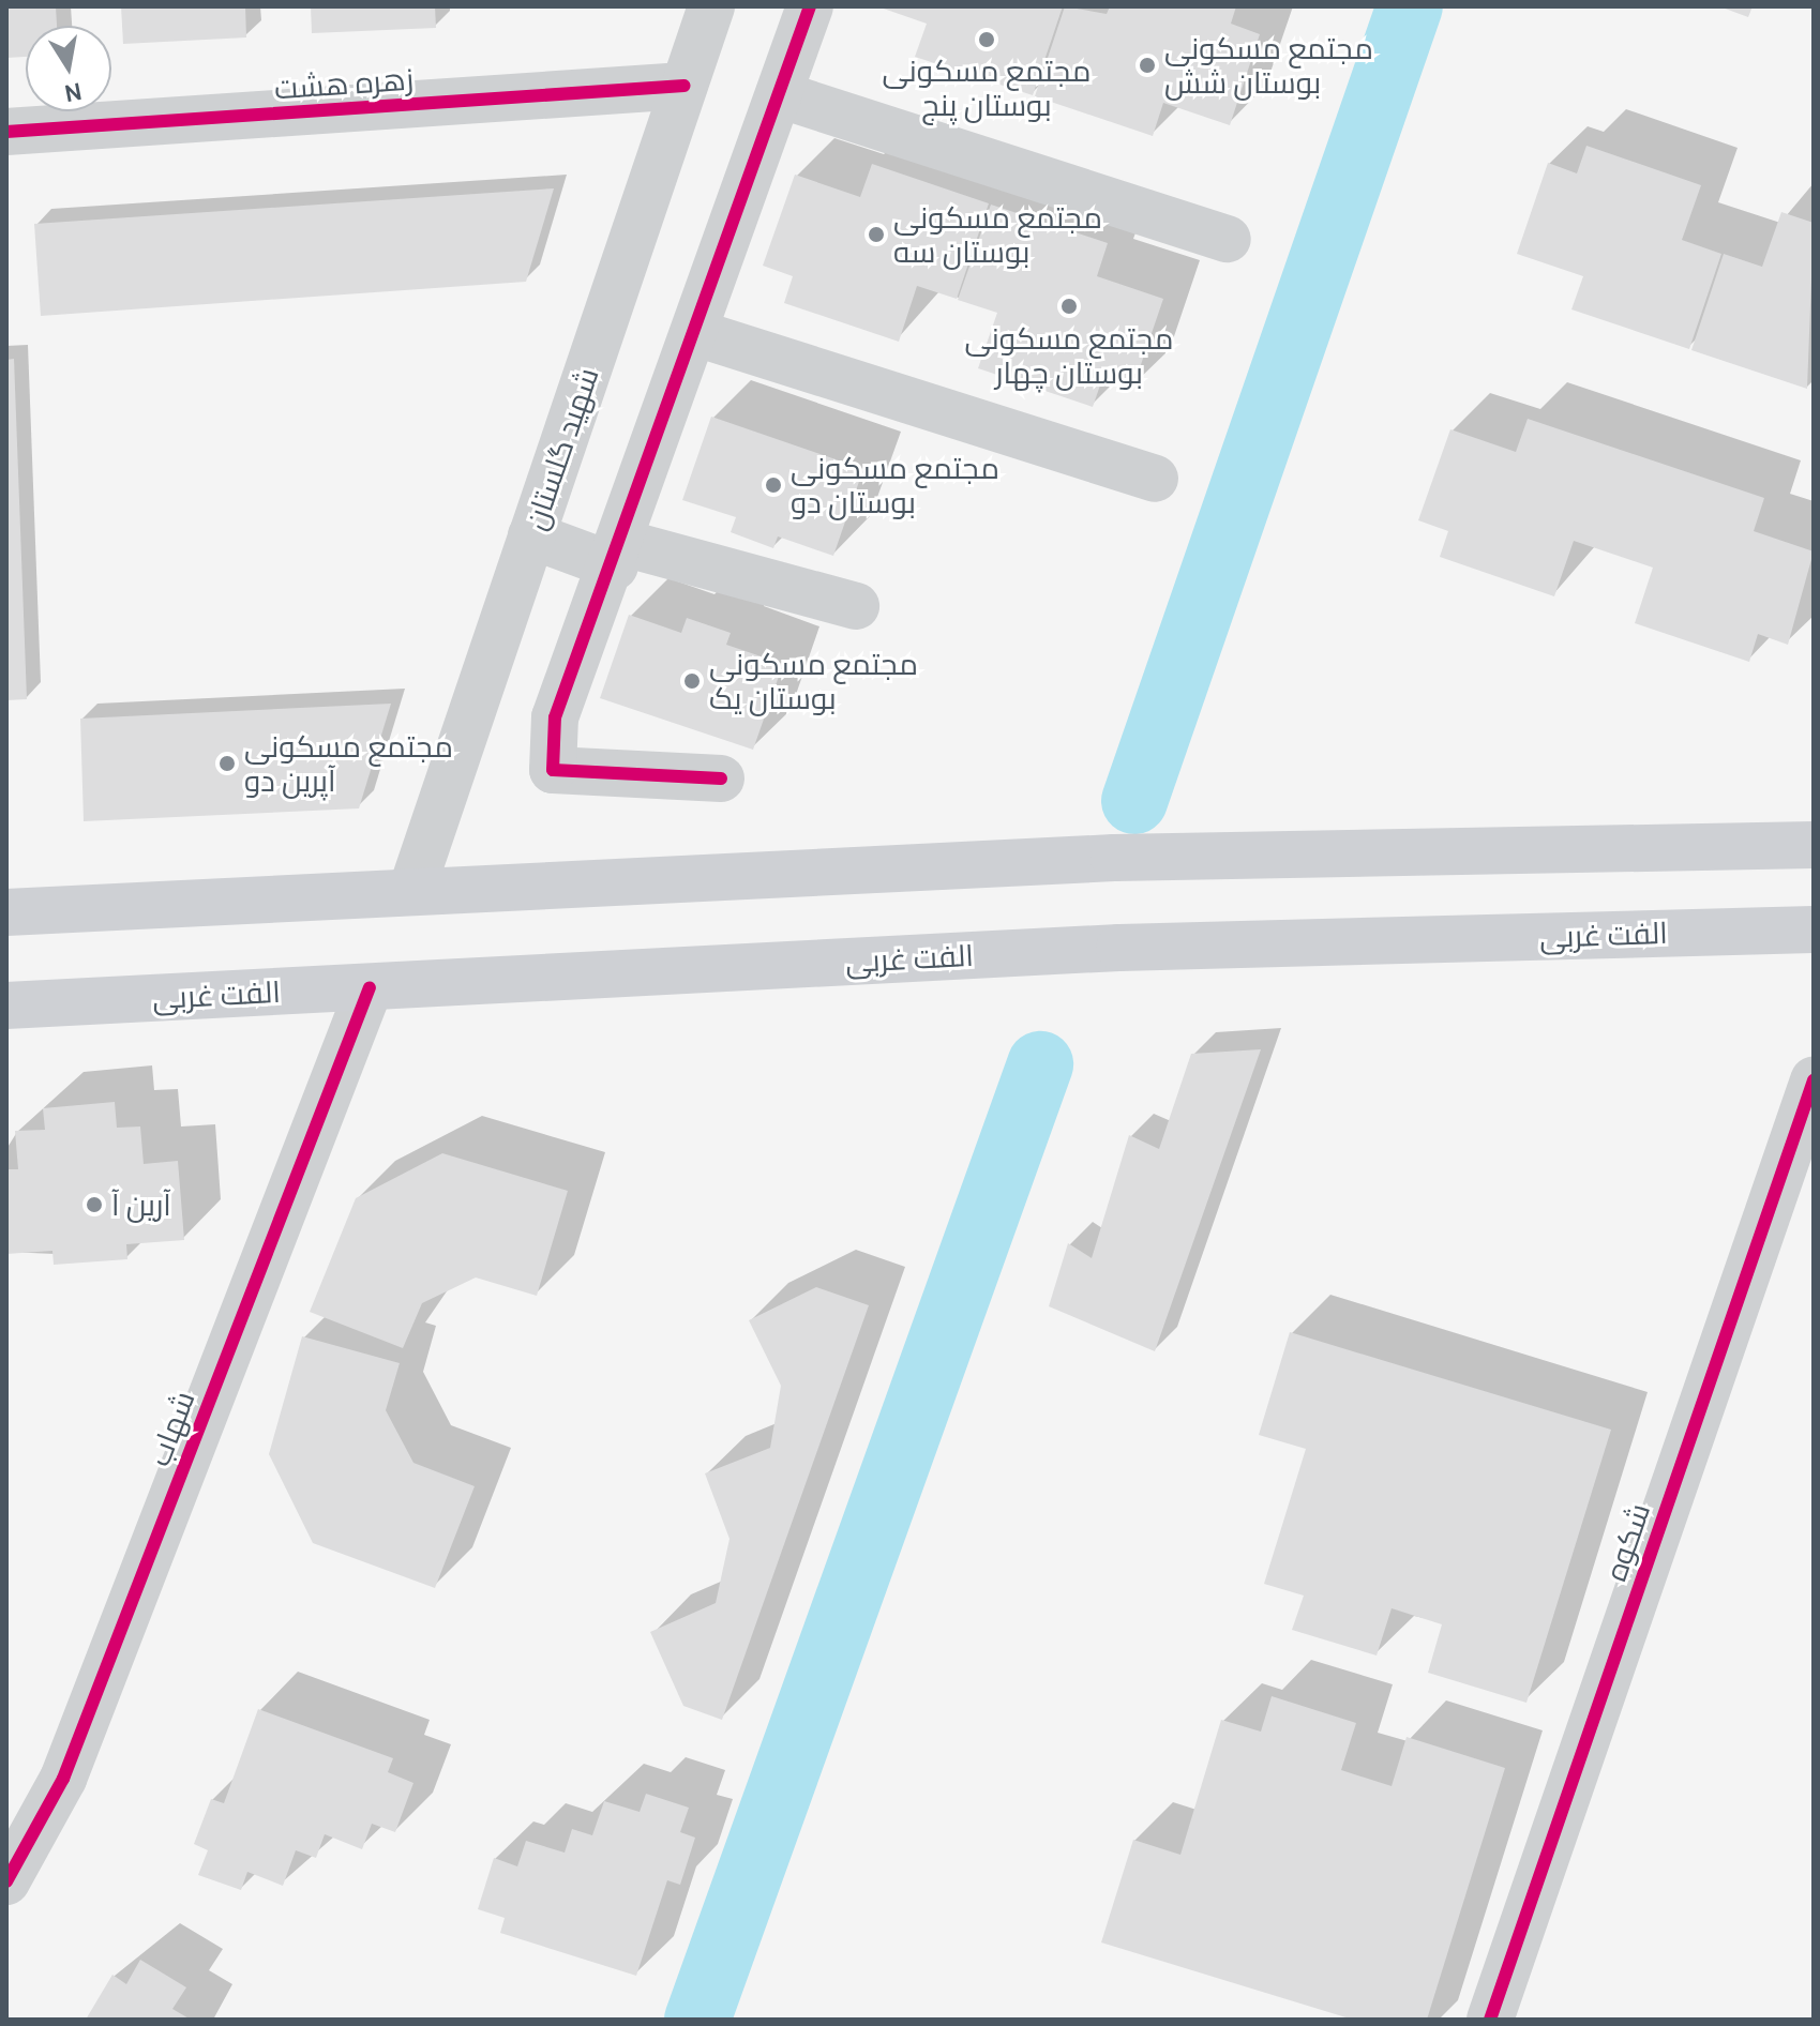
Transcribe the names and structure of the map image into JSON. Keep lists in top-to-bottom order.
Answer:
{
  "streets": {
    "main road": ["الفت غربی"],
    "street": [
      "زهره هشت",
      "شهید گلستان",
      "شهاب",
      "شکوه"
    ]
  },
  "crossings": [
    ["زهره هشت", "شهید گلستان"],
    ["الفت غربی", "شهاب"]
  ],
  "places": [
    "مجتمع مسکونی بوستان پنج",
    "مجتمع مسکونی بوستان شش",
    "مجتمع مسکونی بوستان سه",
    "مجتمع مسکونی بوستان چهار",
    "مجتمع مسکونی بوستان دو",
    "مجتمع مسکونی بوستان یک",
    "مجتمع مسکونی آپرین دو",
    "آرین آ"
  ],
  "north": "bottom"
}
